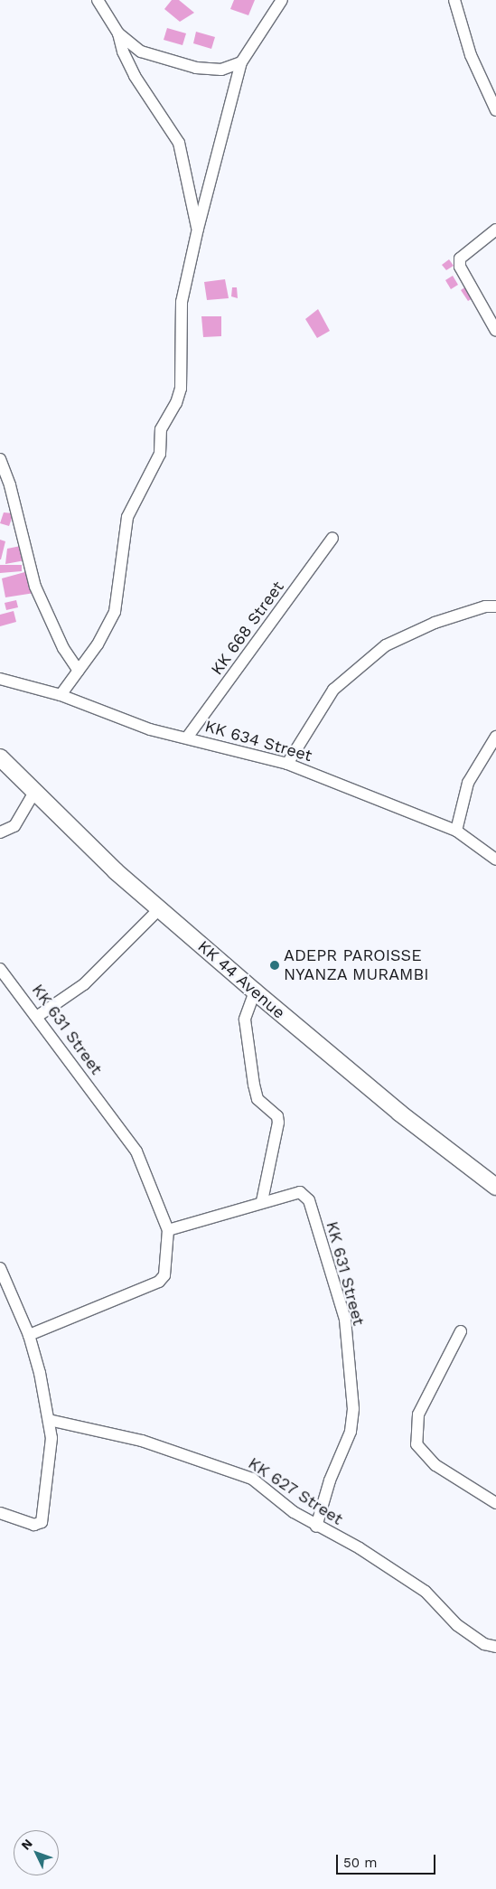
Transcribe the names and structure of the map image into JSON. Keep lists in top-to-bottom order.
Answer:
{
  "streets": {
    "main road": ["KK 44 Avenue"],
    "street": [
      "KK 668 Street",
      "KK 634 Street",
      "KK 631 Street",
      "KK 627 Street"
    ]
  },
  "crossings": [
    ["KK 668 Street", "KK 634 Street"],
    ["KK 631 Street", "KK 627 Street"]
  ],
  "places": ["ADEPR PAROISSE NYANZA MURAMBI"],
  "scale_bar": "50 m",
  "north": "top left"
}
